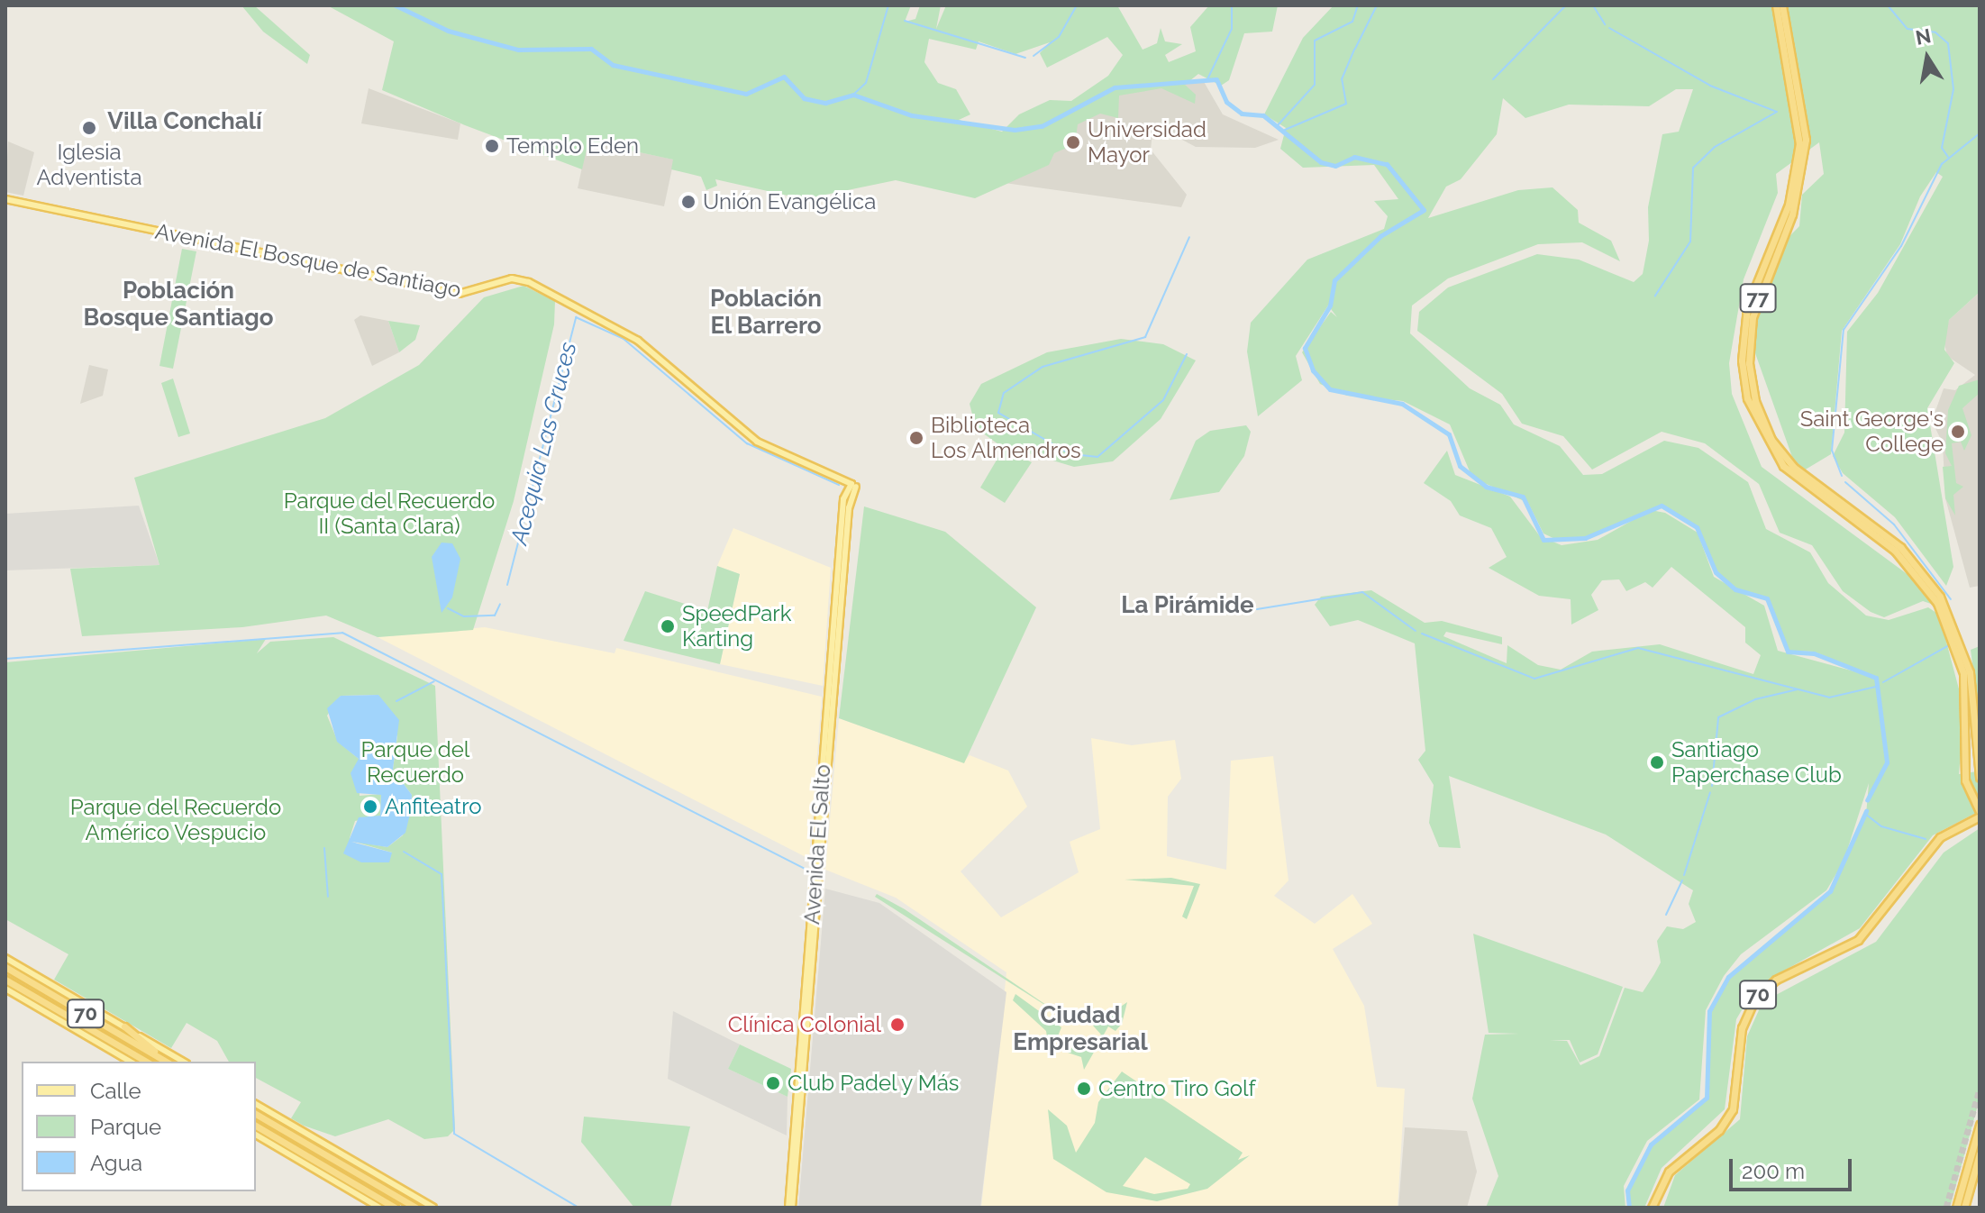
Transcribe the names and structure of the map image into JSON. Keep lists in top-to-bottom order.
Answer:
{
  "streets": {
    "highway": ["77", "70"],
    "main road": ["Avenida El Bosque de Santiago", "Avenida El Salto"]
  },
  "crossings": [
    ["Avenida El Bosque de Santiago", "Avenida El Salto"]
  ],
  "districts": [
    "Villa Conchalí",
    "Población Bosque Santiago",
    "Población El Barrero",
    "La Pirámide",
    "Ciudad Empresarial"
  ],
  "water": ["Acequia Las Cruces"],
  "parks": ["Parque del Recuerdo II (Santa Clara)", "Parque del Recuerdo", "Parque del Recuerdo Américo Vespucio"],
  "places": [
    "Iglesia Adventista",
    "Universidad Mayor",
    "Templo Eden",
    "Unión Evangélica",
    "Saint George's College",
    "Biblioteca Los Almendros",
    "SpeedPark Karting",
    "Santiago Paperchase Club",
    "Anfiteatro",
    "Clínica Colonial",
    "Club Padel y Más",
    "Centro Tiro Golf"
  ],
  "legend": ["Calle", "Parque", "Agua"],
  "scale_bar": "200 m",
  "north": "top"
}
